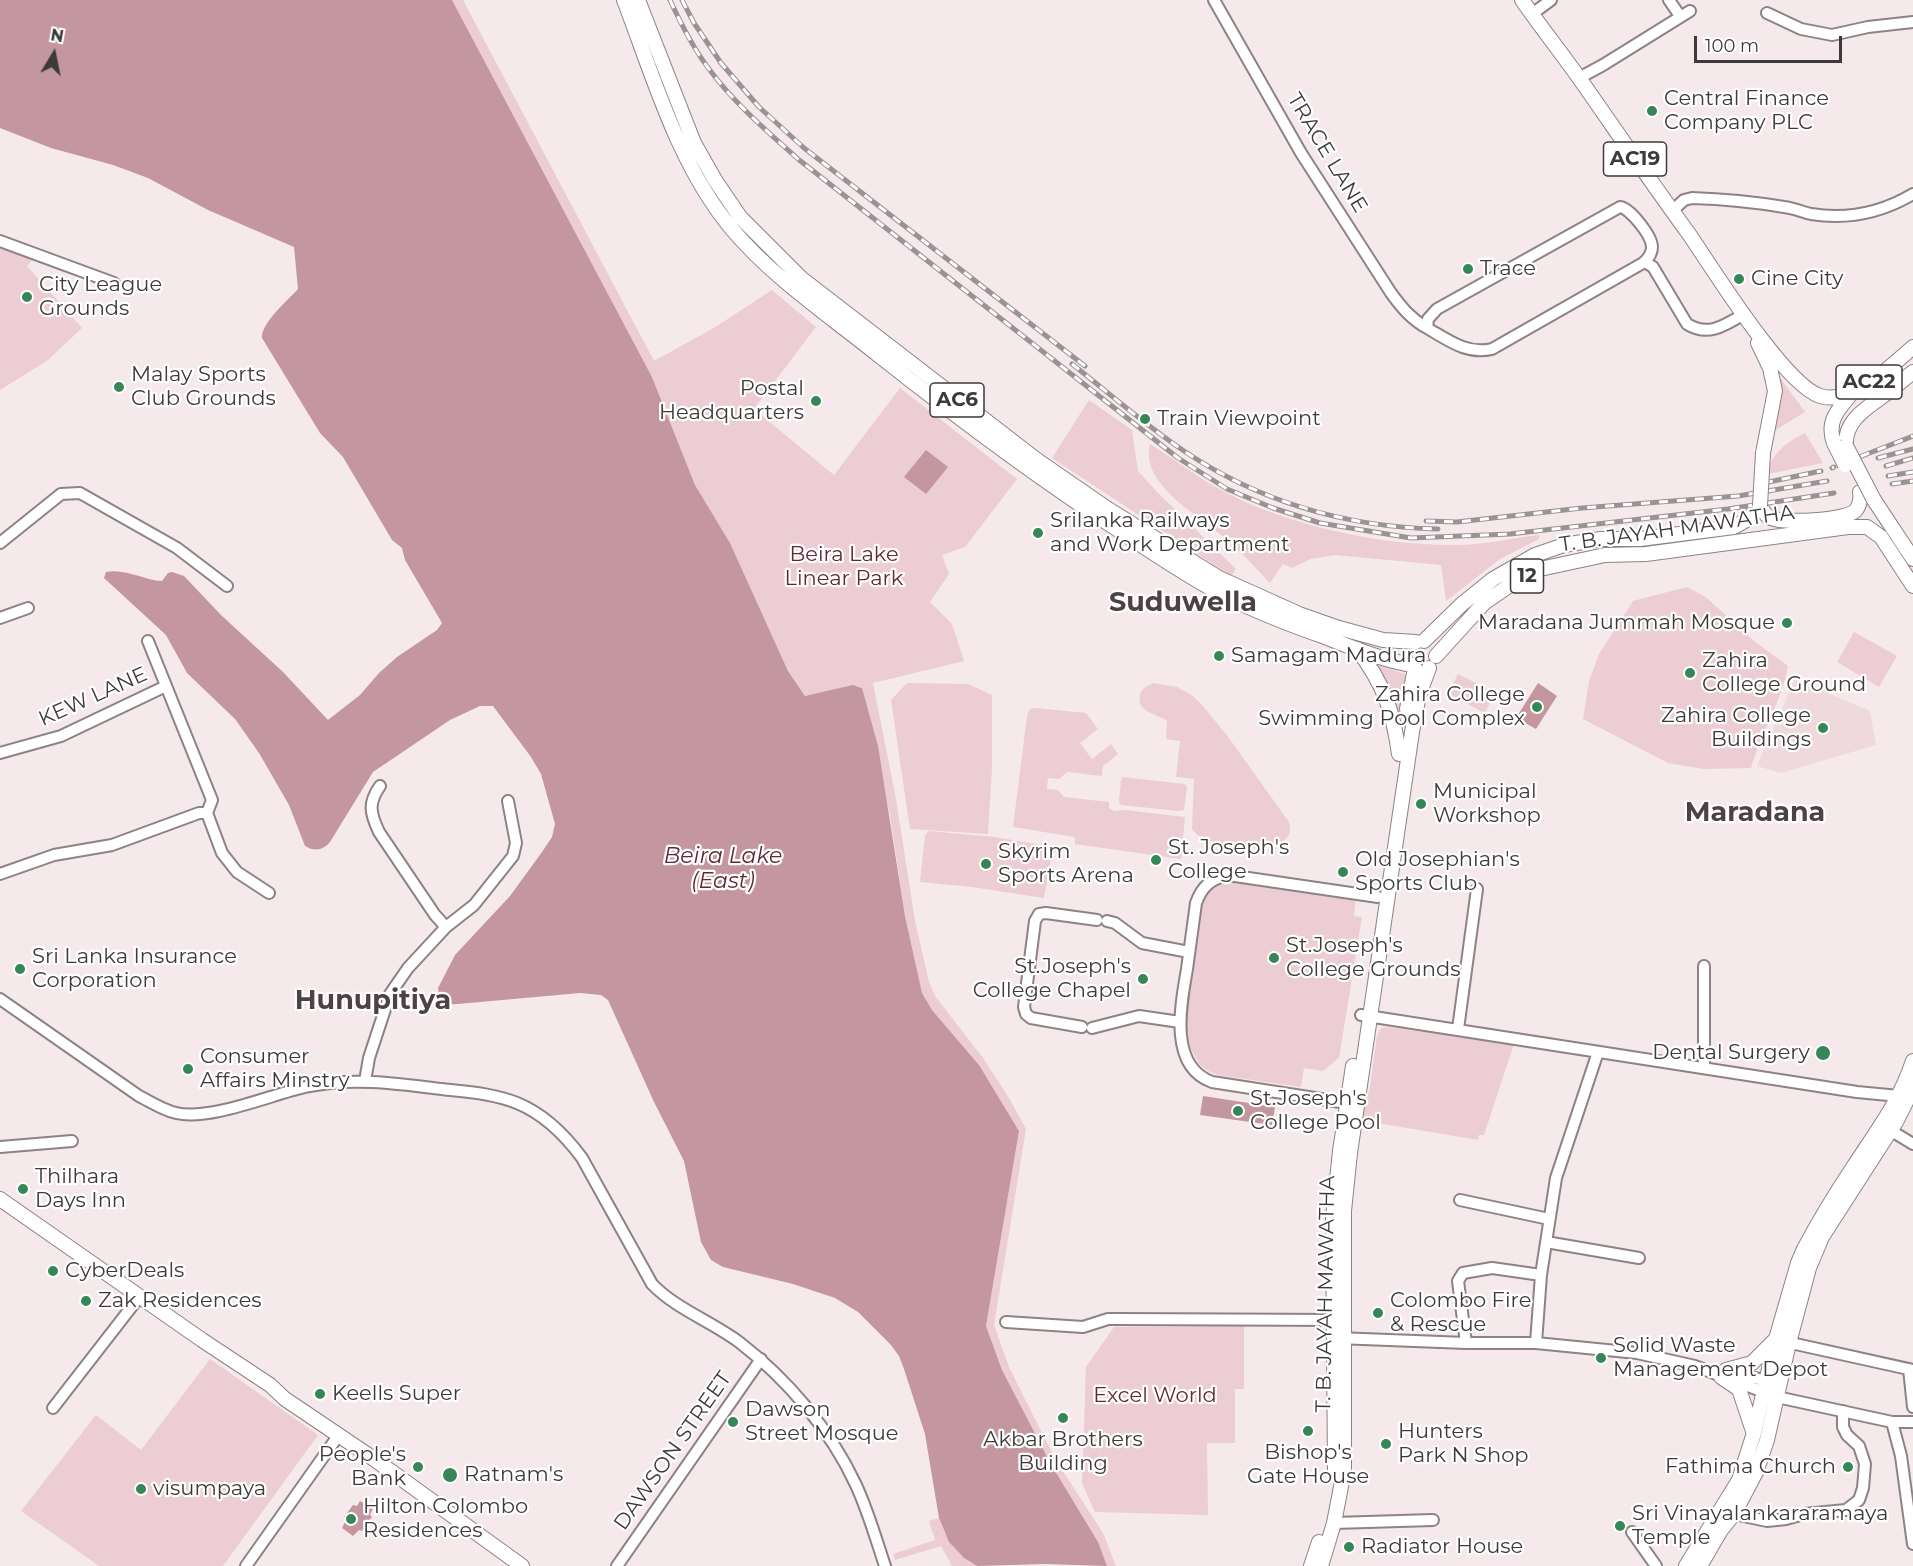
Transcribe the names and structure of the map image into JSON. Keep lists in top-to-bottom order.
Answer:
{
  "streets": {
    "main road": [
      "AC19",
      "AC22",
      "AC6",
      "T. B. JAYAH MAWATHA",
      "12"
    ],
    "street": ["TRACE LANE", "KEW LANE", "DAWSON STREET"]
  },
  "crossings": [
    ["AC19", "AC22"],
    ["AC6", "T. B. JAYAH MAWATHA"]
  ],
  "districts": ["Suduwella", "Maradana", "Hunupitiya"],
  "water": ["Beira Lake (East)"],
  "parks": ["Beira Lake Linear Park", "Excel World"],
  "places": [
    "Central Finance Company PLC",
    "Trace",
    "Cine City",
    "City League Grounds",
    "Malay Sports Club Grounds",
    "Postal Headquarters",
    "Train Viewpoint",
    "Srilanka Railways and Work Department",
    "Maradana Jummah Mosque",
    "Samagam Madura",
    "Zahira College Ground",
    "Zahira College Swimming Pool Complex",
    "Zahira College Buildings",
    "Municipal Workshop",
    "St. Joseph's College",
    "Skyrim Sports Arena",
    "Old Josephian's Sports Club",
    "St.Joseph's College Grounds",
    "Sri Lanka Insurance Corporation",
    "St.Joseph's College Chapel",
    "Dental Surgery",
    "Consumer Affairs Minstry",
    "St.Joseph's College Pool",
    "Thilhara Days Inn",
    "CyberDeals",
    "Zak Residences",
    "Colombo Fire & Rescue",
    "Solid Waste Management Depot",
    "Keells Super",
    "Akbar Brothers Building",
    "Dawson Street Mosque",
    "Bishop's Gate House",
    "Hunters Park N Shop",
    "People's Bank",
    "Fathima Church",
    "Ratnam's",
    "visumpaya",
    "Hilton Colombo Residences",
    "Sri Vinayalankararamaya Temple",
    "Radiator House"
  ],
  "scale_bar": "100 m",
  "north": "top"
}
